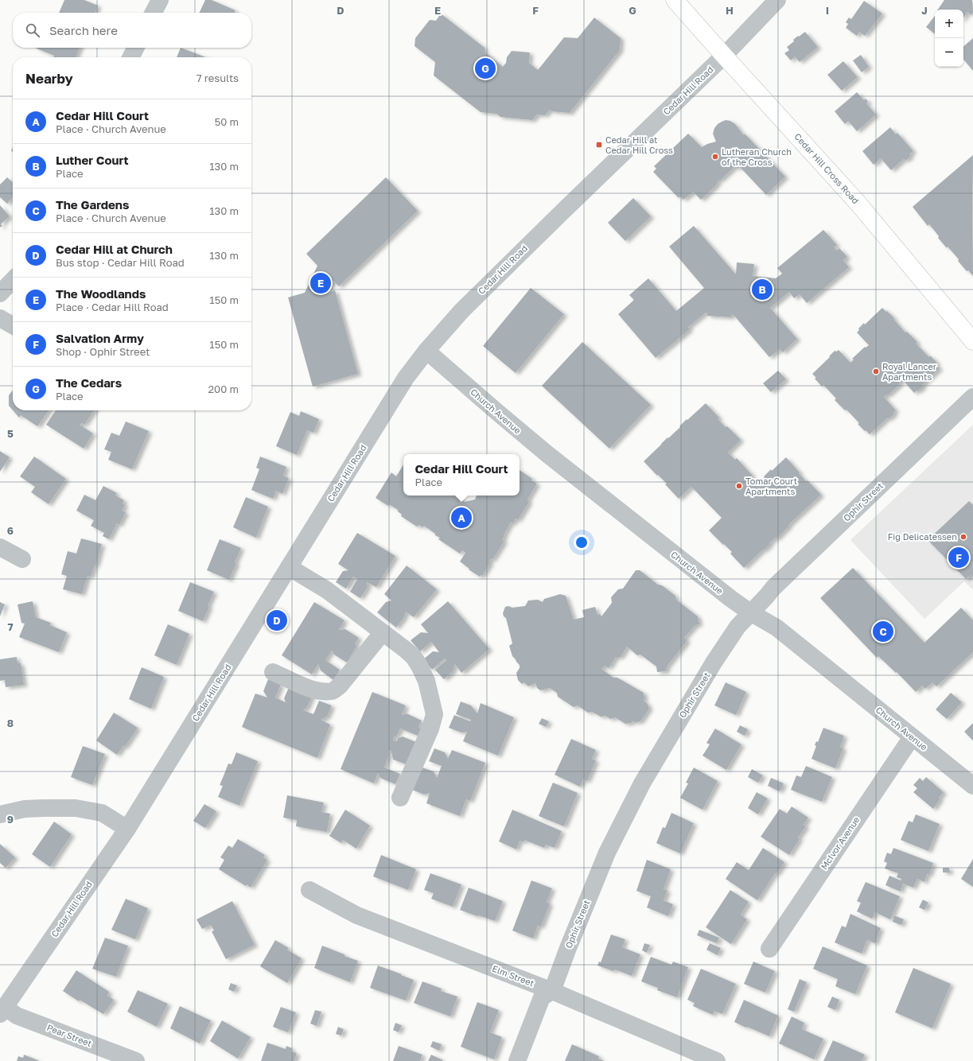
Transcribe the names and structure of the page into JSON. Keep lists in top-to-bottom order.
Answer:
{
  "streets": {
    "main road": ["Cedar Hill Cross Road"],
    "street": [
      "Cedar Hill Road",
      "Church Avenue",
      "Ophir Street",
      "McIvor Avenue",
      "Elm Street",
      "Pear Street"
    ]
  },
  "crossings": [
    ["Cedar Hill Road", "Cedar Hill Cross Road"],
    ["Cedar Hill Road", "Church Avenue"],
    ["Cedar Hill Road", "Pear Street"],
    ["Church Avenue", "Ophir Street"],
    ["Church Avenue", "McIvor Avenue"],
    ["Ophir Street", "Elm Street"]
  ],
  "places": {
    "transit": ["Cedar Hill at Cedar Hill Cross"],
    "other": [
      "Lutheran Church of the Cross",
      "Royal Lancer Apartments",
      "Tomar Court Apartments",
      "Fig Delicatessen"
    ]
  },
  "page": {
    "map_buttons": ["+", "−"],
    "search": "Search here",
    "pins": [
      "G",
      "E",
      "B",
      "A",
      "F",
      "D",
      "C"
    ],
    "heading": ["Nearby", "7 results"],
    "list": [
      {
        "mark": "A",
        "name": "Cedar Hill Court",
        "note": "Place · Church Avenue",
        "value": "50 m"
      },
      {
        "mark": "B",
        "name": "Luther Court",
        "note": "Place",
        "value": "130 m"
      },
      {
        "mark": "C",
        "name": "The Gardens",
        "note": "Place · Church Avenue",
        "value": "130 m"
      },
      {
        "mark": "D",
        "name": "Cedar Hill at Church",
        "note": "Bus stop · Cedar Hill Road",
        "value": "130 m"
      },
      {
        "mark": "E",
        "name": "The Woodlands",
        "note": "Place · Cedar Hill Road",
        "value": "150 m"
      },
      {
        "mark": "F",
        "name": "Salvation Army",
        "note": "Shop · Ophir Street",
        "value": "150 m"
      },
      {
        "mark": "G",
        "name": "The Cedars",
        "note": "Place",
        "value": "200 m"
      }
    ],
    "popup": ["Cedar Hill Court", "Place"]
  },
  "grid": {
    "columns": [
      "D",
      "E",
      "F",
      "G",
      "H",
      "I",
      "J"
    ],
    "rows": [
      "5",
      "6",
      "7",
      "8",
      "9"
    ]
  }
}
